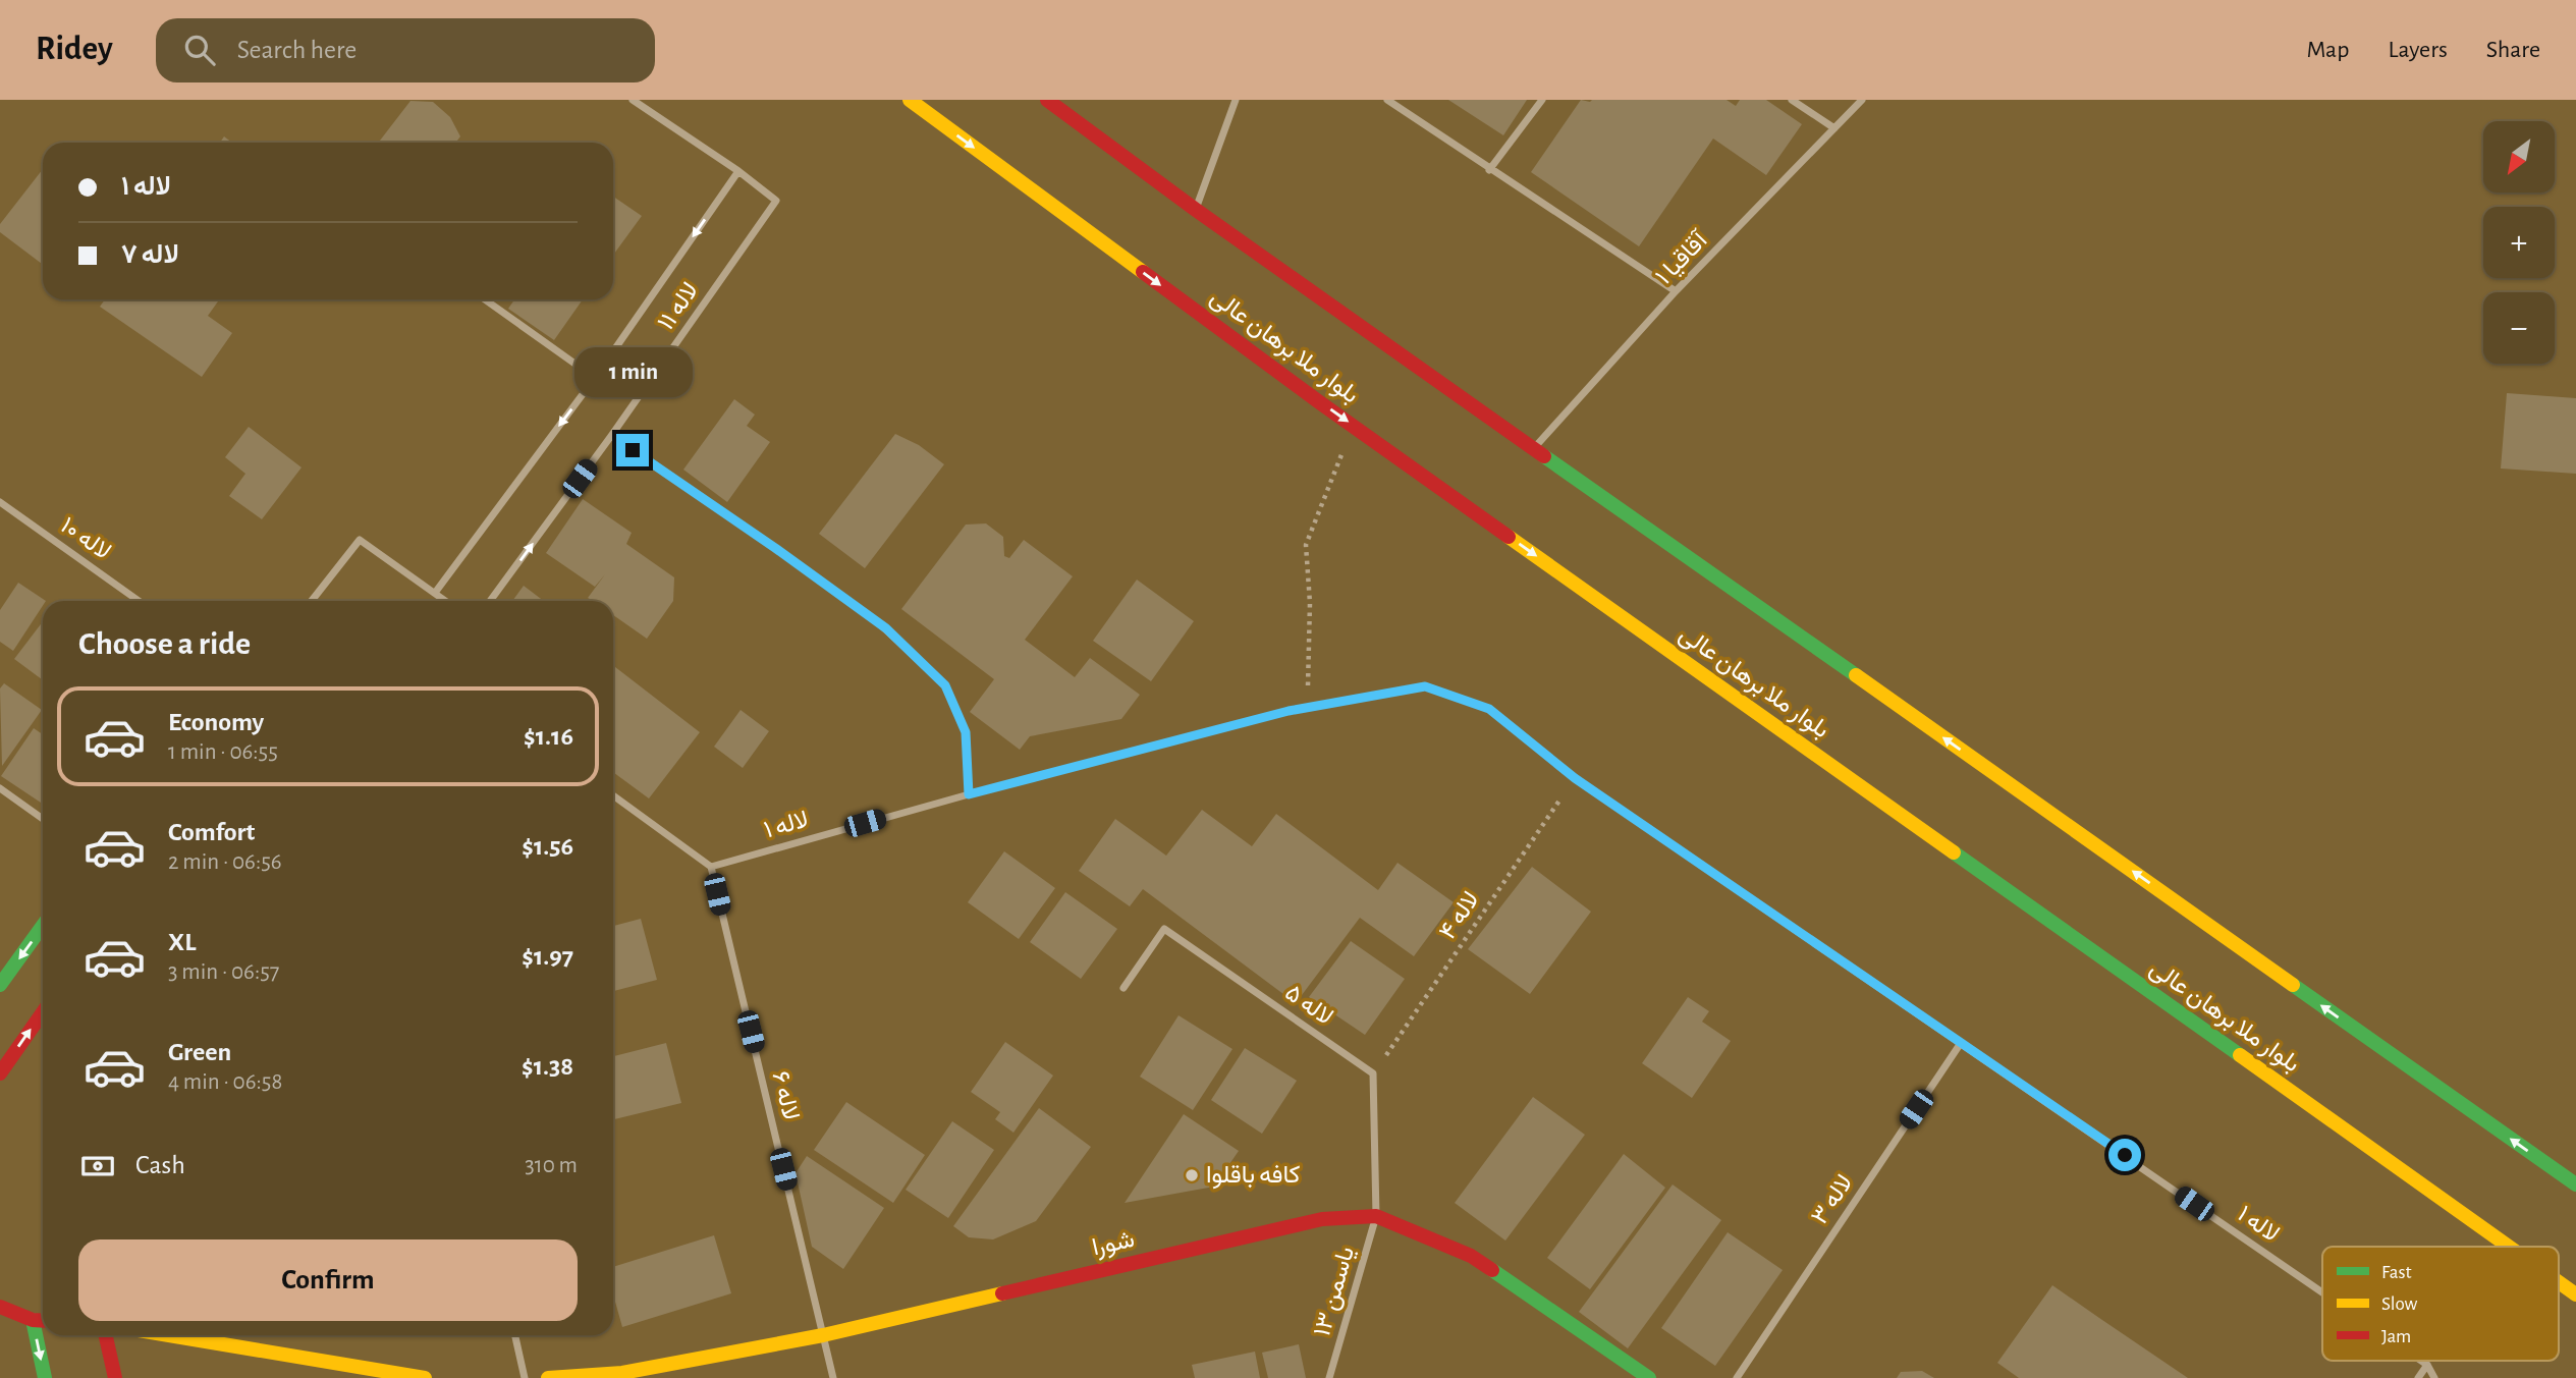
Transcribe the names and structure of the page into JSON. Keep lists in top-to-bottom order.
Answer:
{
  "streets": {
    "main road": ["بلوار ملا برهان عالی", "شورا"],
    "street": [
      "آقاقیا ۱",
      "لاله ۱۱",
      "لاله ۱۰",
      "لاله ۱",
      "لاله ۵",
      "لاله ۶",
      "لاله ۳",
      "یاسمن ۱۳"
    ],
    "path": ["لاله ۴"]
  },
  "crossings": [
    ["لاله ۱", "لاله ۴"],
    ["لاله ۱", "لاله ۶"],
    ["لاله ۱", "لاله ۳"],
    ["لاله ۴", "لاله ۵"],
    ["لاله ۶", "شورا"],
    ["شورا", "یاسمن ۱۳"]
  ],
  "places": ["کافه باقلوا"],
  "legend": ["Fast", "Slow", "Jam"],
  "north": "bottom left",
  "page": {
    "header": "Ridey",
    "search": "Search here",
    "nav": ["Map", "Layers", "Share"],
    "map_buttons": ["+", "−"],
    "banner": ["لاله ۱", "لاله ۷"],
    "bubble": "1 min",
    "heading": "Choose a ride",
    "list": [
      {
        "name": "Economy",
        "note": "1 min · 06:55",
        "value": "$1.16"
      },
      {
        "name": "Comfort",
        "note": "2 min · 06:56",
        "value": "$1.56"
      },
      {
        "name": "XL",
        "note": "3 min · 06:57",
        "value": "$1.97"
      },
      {
        "name": "Green",
        "note": "4 min · 06:58",
        "value": "$1.38"
      }
    ],
    "pay": ["Cash", "310 m"],
    "buttons": "Confirm"
  }
}
